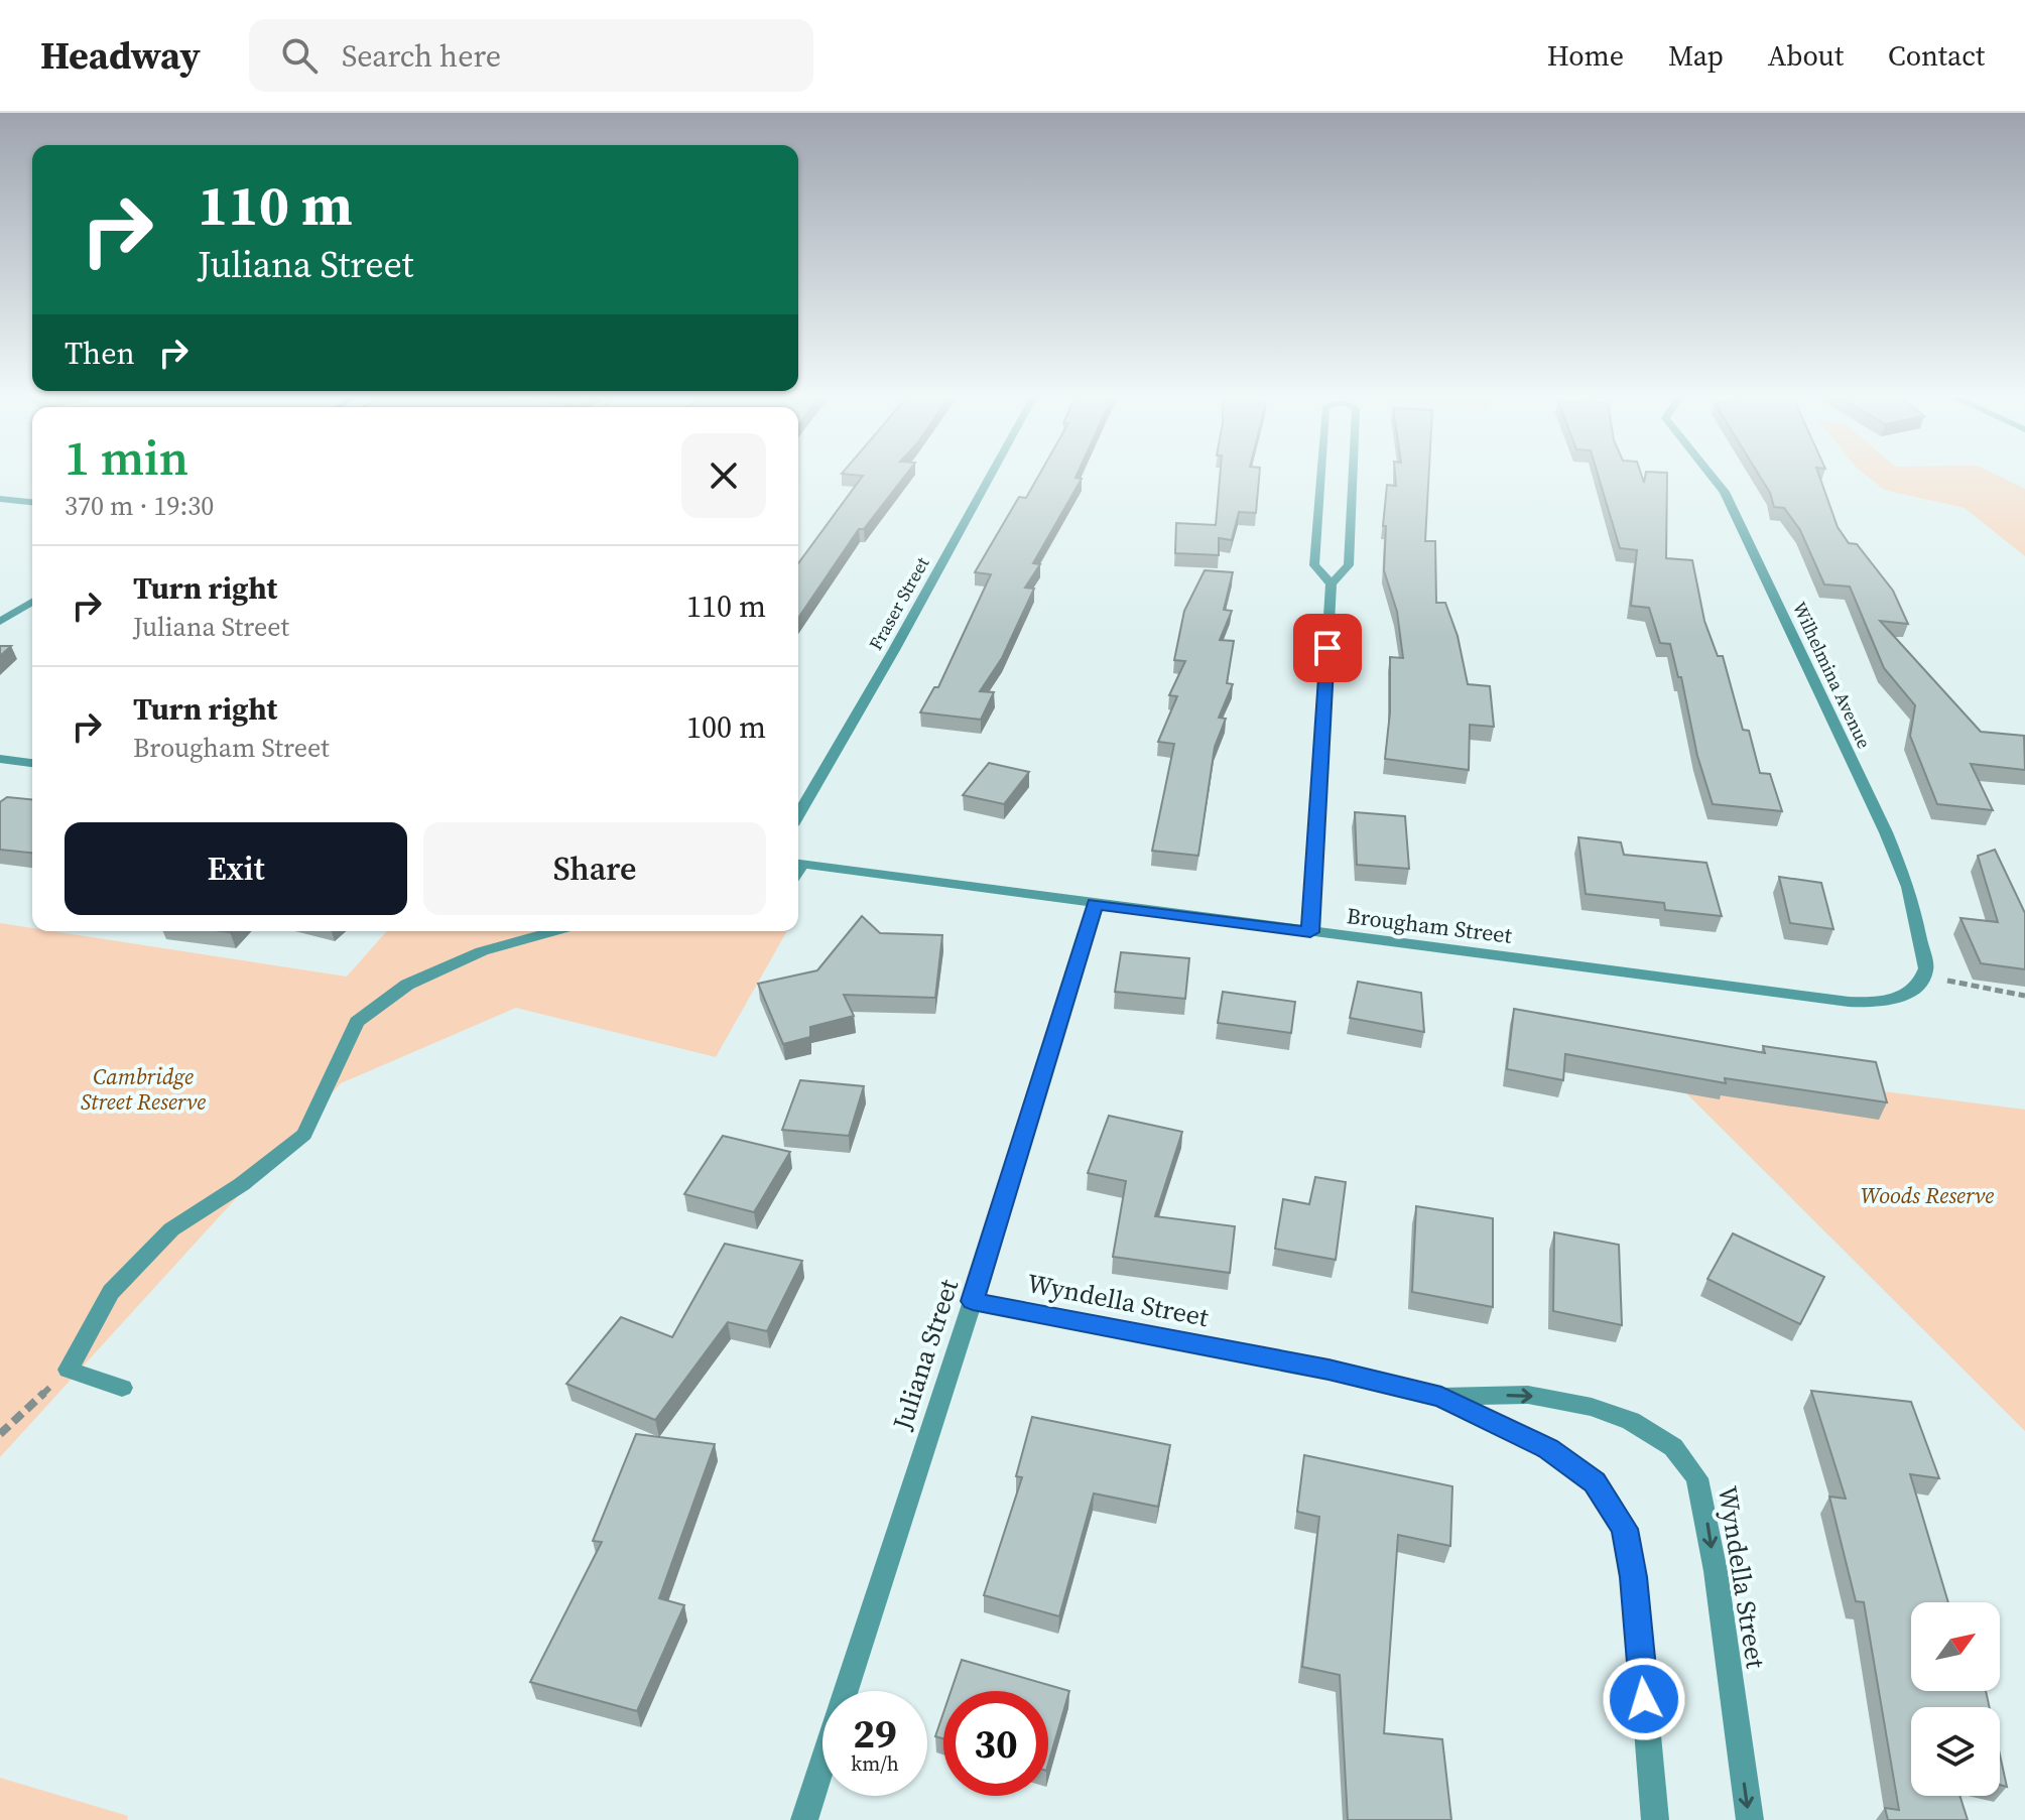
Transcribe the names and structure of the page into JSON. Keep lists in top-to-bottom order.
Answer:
{
  "streets": {
    "street": [
      "Fraser Street",
      "Wilhelmina Avenue",
      "Brougham Street",
      "Wyndella Street",
      "Juliana Street"
    ]
  },
  "crossings": [
    ["Wilhelmina Avenue", "Brougham Street"],
    ["Brougham Street", "Juliana Street"],
    ["Wyndella Street", "Juliana Street"]
  ],
  "parks": ["Cambridge Street Reserve", "Woods Reserve"],
  "north": "top right",
  "page": {
    "header": "Headway",
    "search": "Search here",
    "nav": [
      "Home",
      "Map",
      "About",
      "Contact"
    ],
    "turn": ["110 m", "Juliana Street"],
    "then": "Then",
    "heading": ["1 min", "370 m · 19:30"],
    "list": [
      {
        "name": "Turn right",
        "note": "Juliana Street",
        "value": "110 m"
      },
      {
        "name": "Turn right",
        "note": "Brougham Street",
        "value": "100 m"
      }
    ],
    "buttons": ["Exit", "Share"],
    "speed": "29 km/h",
    "limit": "30"
  }
}
